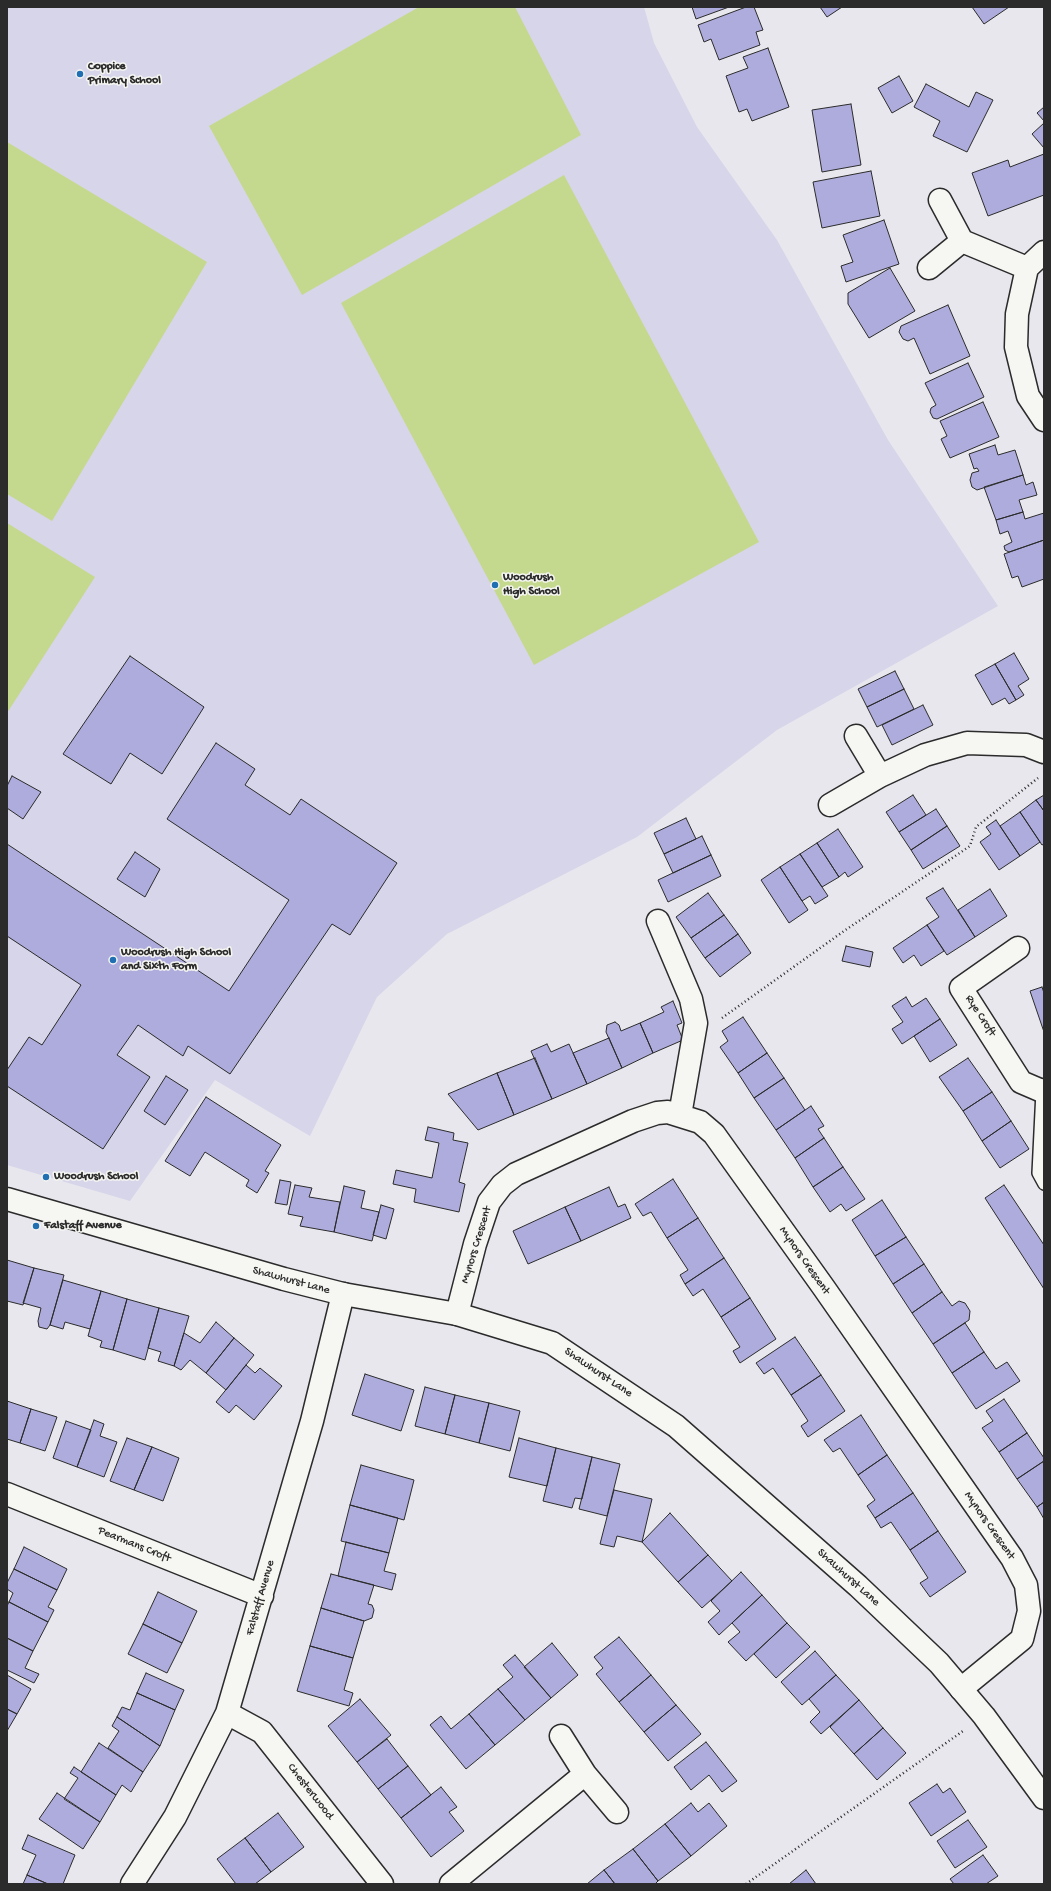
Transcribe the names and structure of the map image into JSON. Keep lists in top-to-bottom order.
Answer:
{
  "streets": {
    "street": [
      "Rye Croft",
      "Mynors Crescent",
      "Shawhurst Lane",
      "Pearmans Croft",
      "Falstaff Avenue",
      "Chesterwood"
    ]
  },
  "crossings": [
    ["Mynors Crescent", "Shawhurst Lane"],
    ["Shawhurst Lane", "Falstaff Avenue"],
    ["Pearmans Croft", "Falstaff Avenue"],
    ["Falstaff Avenue", "Chesterwood"]
  ],
  "places": [
    "Coppice Primary School",
    "Woodrush High School",
    "Woodrush High School and Sixth Form",
    "Woodrush School",
    "Falstaff Avenue"
  ]
}
